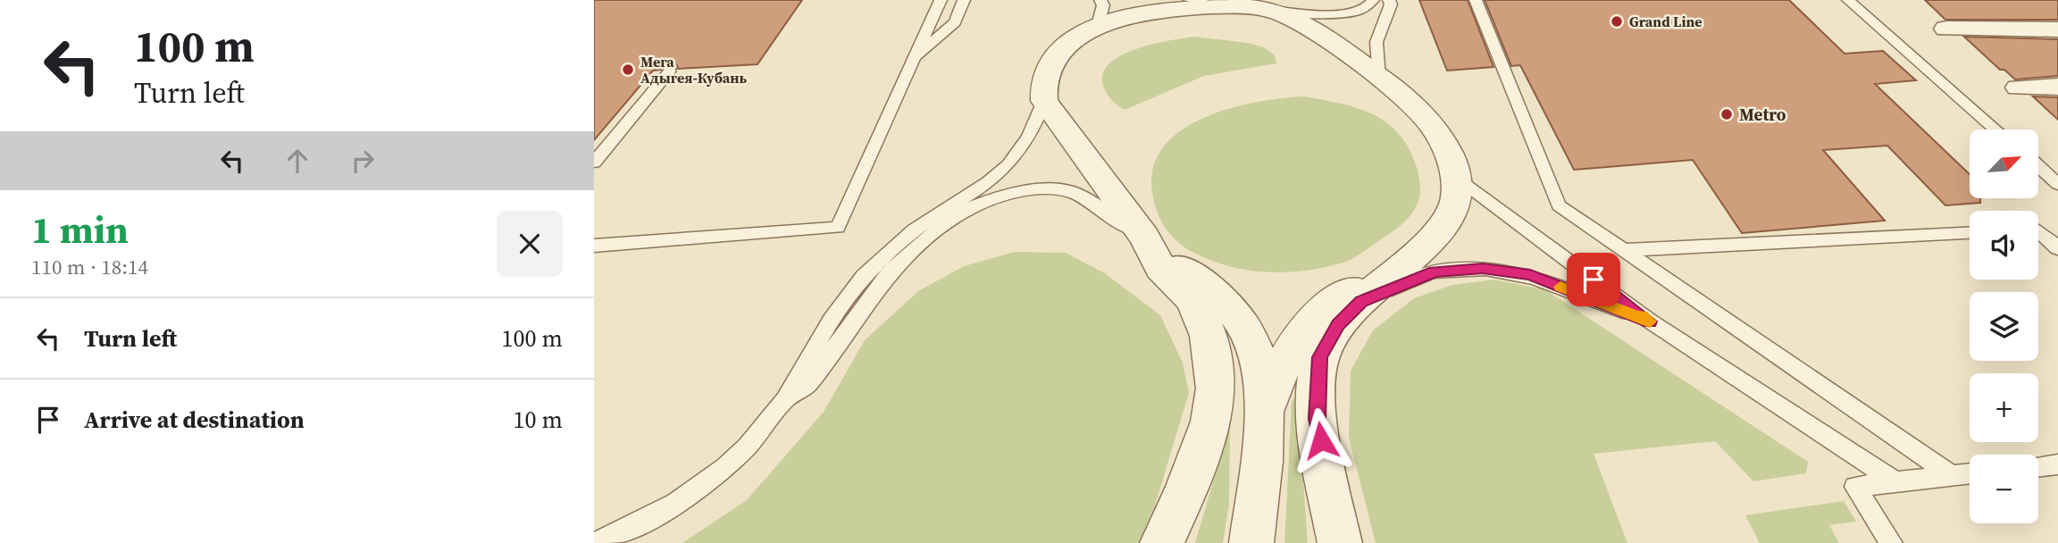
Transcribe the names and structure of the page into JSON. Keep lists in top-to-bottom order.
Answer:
{
  "places": ["Grand Line", "Мега Адыгея-Кубань", "Metro"],
  "north": "top right",
  "page": {
    "turn": ["100 m", "Turn left"],
    "map_buttons": ["+", "−"],
    "heading": ["1 min", "110 m · 18:14"],
    "list": [
      {
        "name": "Turn left",
        "value": "100 m"
      },
      {
        "name": "Arrive at destination",
        "value": "10 m"
      }
    ]
  }
}
